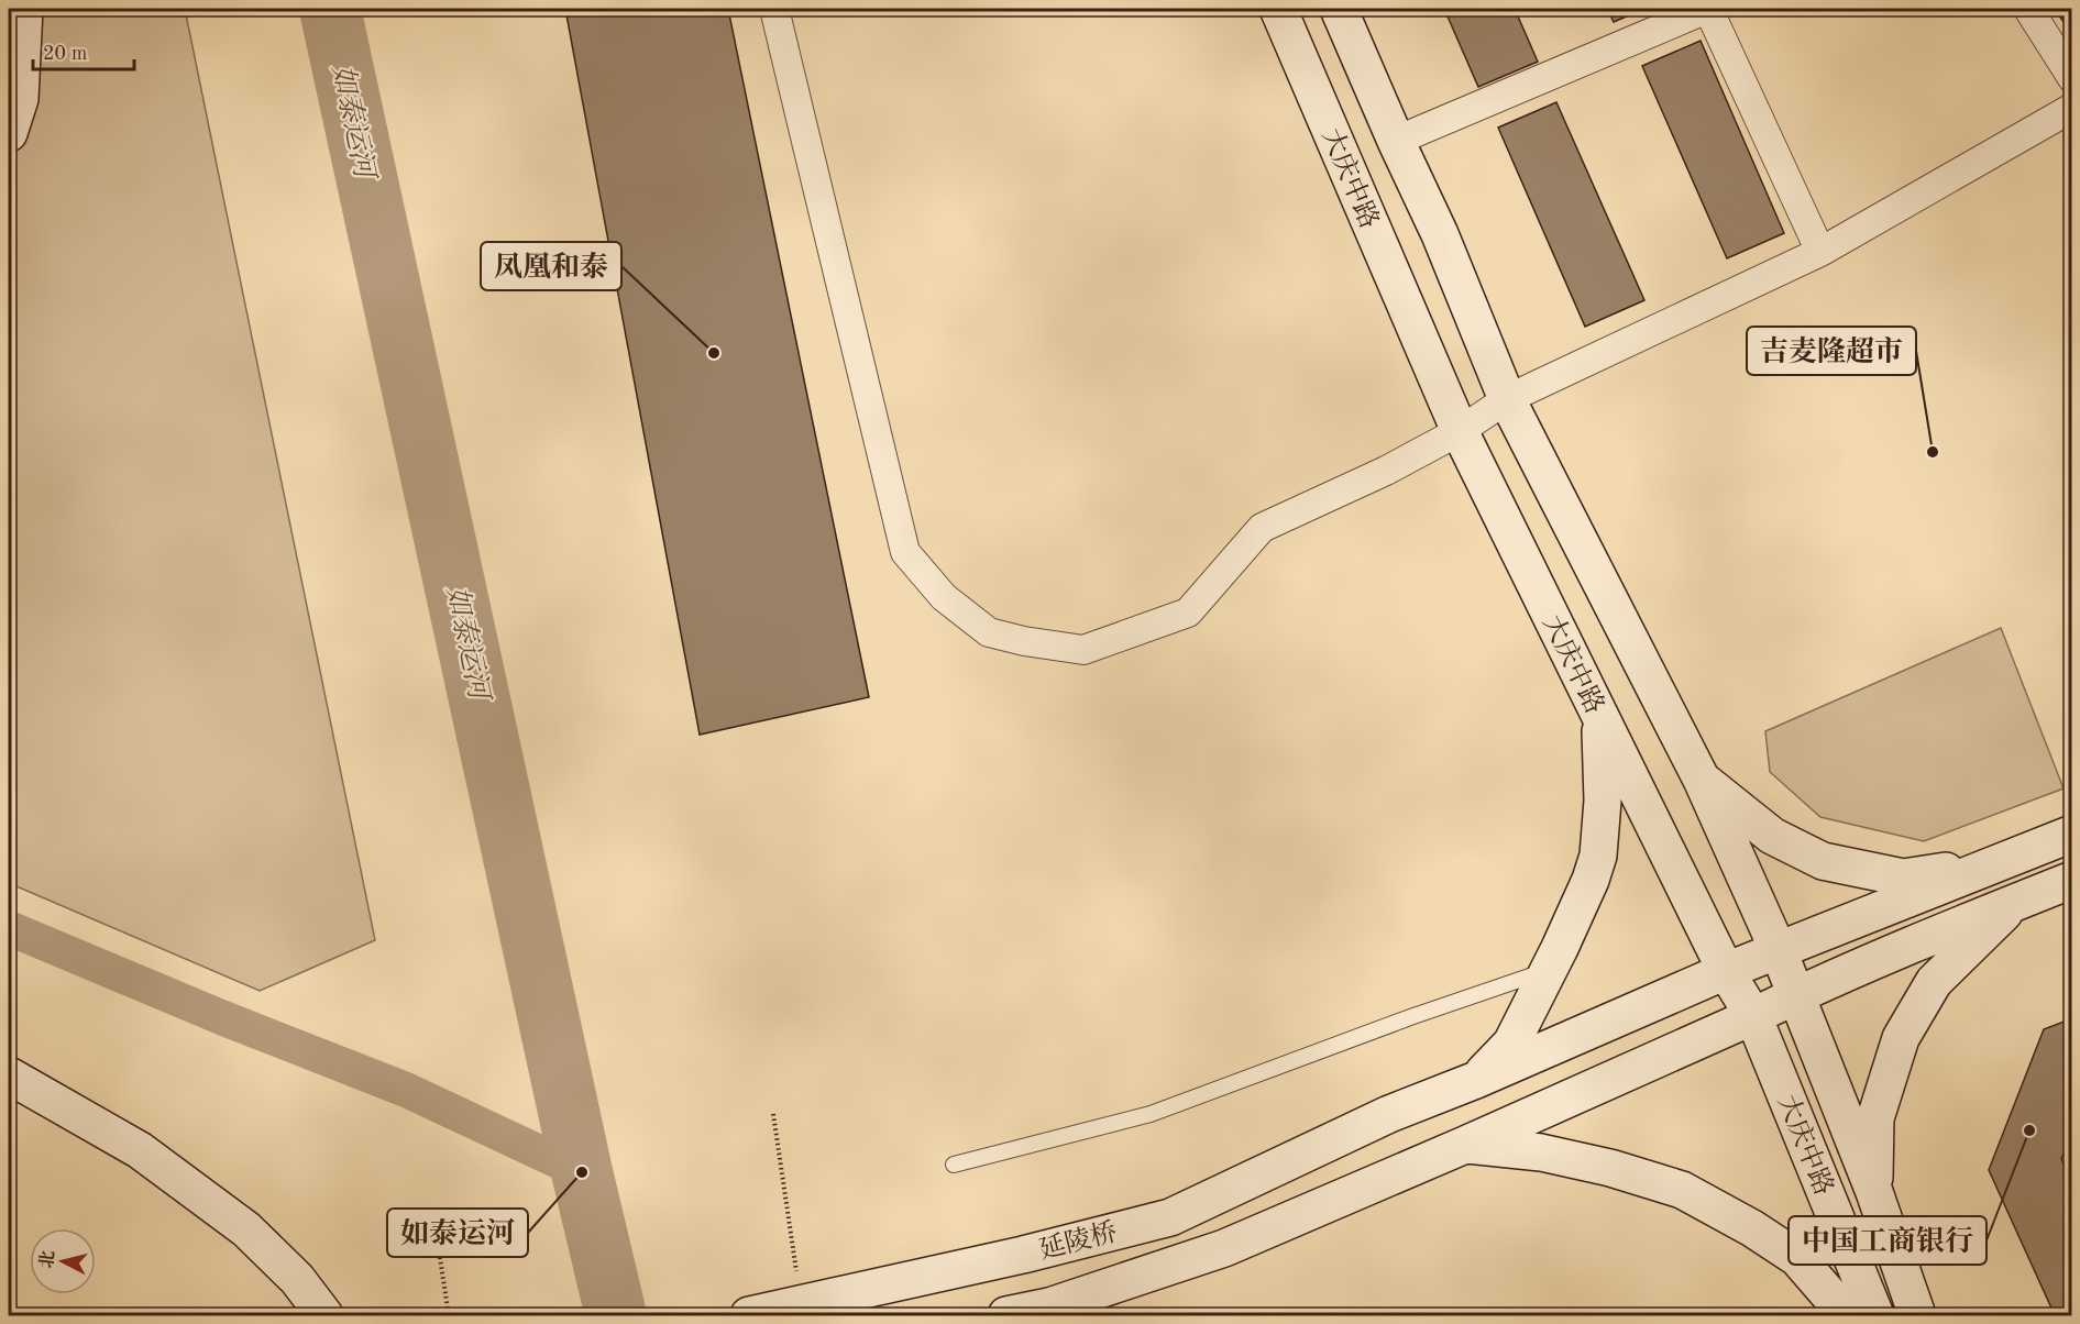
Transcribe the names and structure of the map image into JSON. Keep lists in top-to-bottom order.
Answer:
{
  "streets": {
    "main road": ["大庆中路", "延陵桥"]
  },
  "crossings": [
    ["大庆中路", "延陵桥"]
  ],
  "water": ["如泰运河"],
  "places": [
    "凤凰和泰",
    "吉麦隆超市",
    "中国工商银行",
    "如泰运河"
  ],
  "scale_bar": "20 m",
  "north": "left"
}
